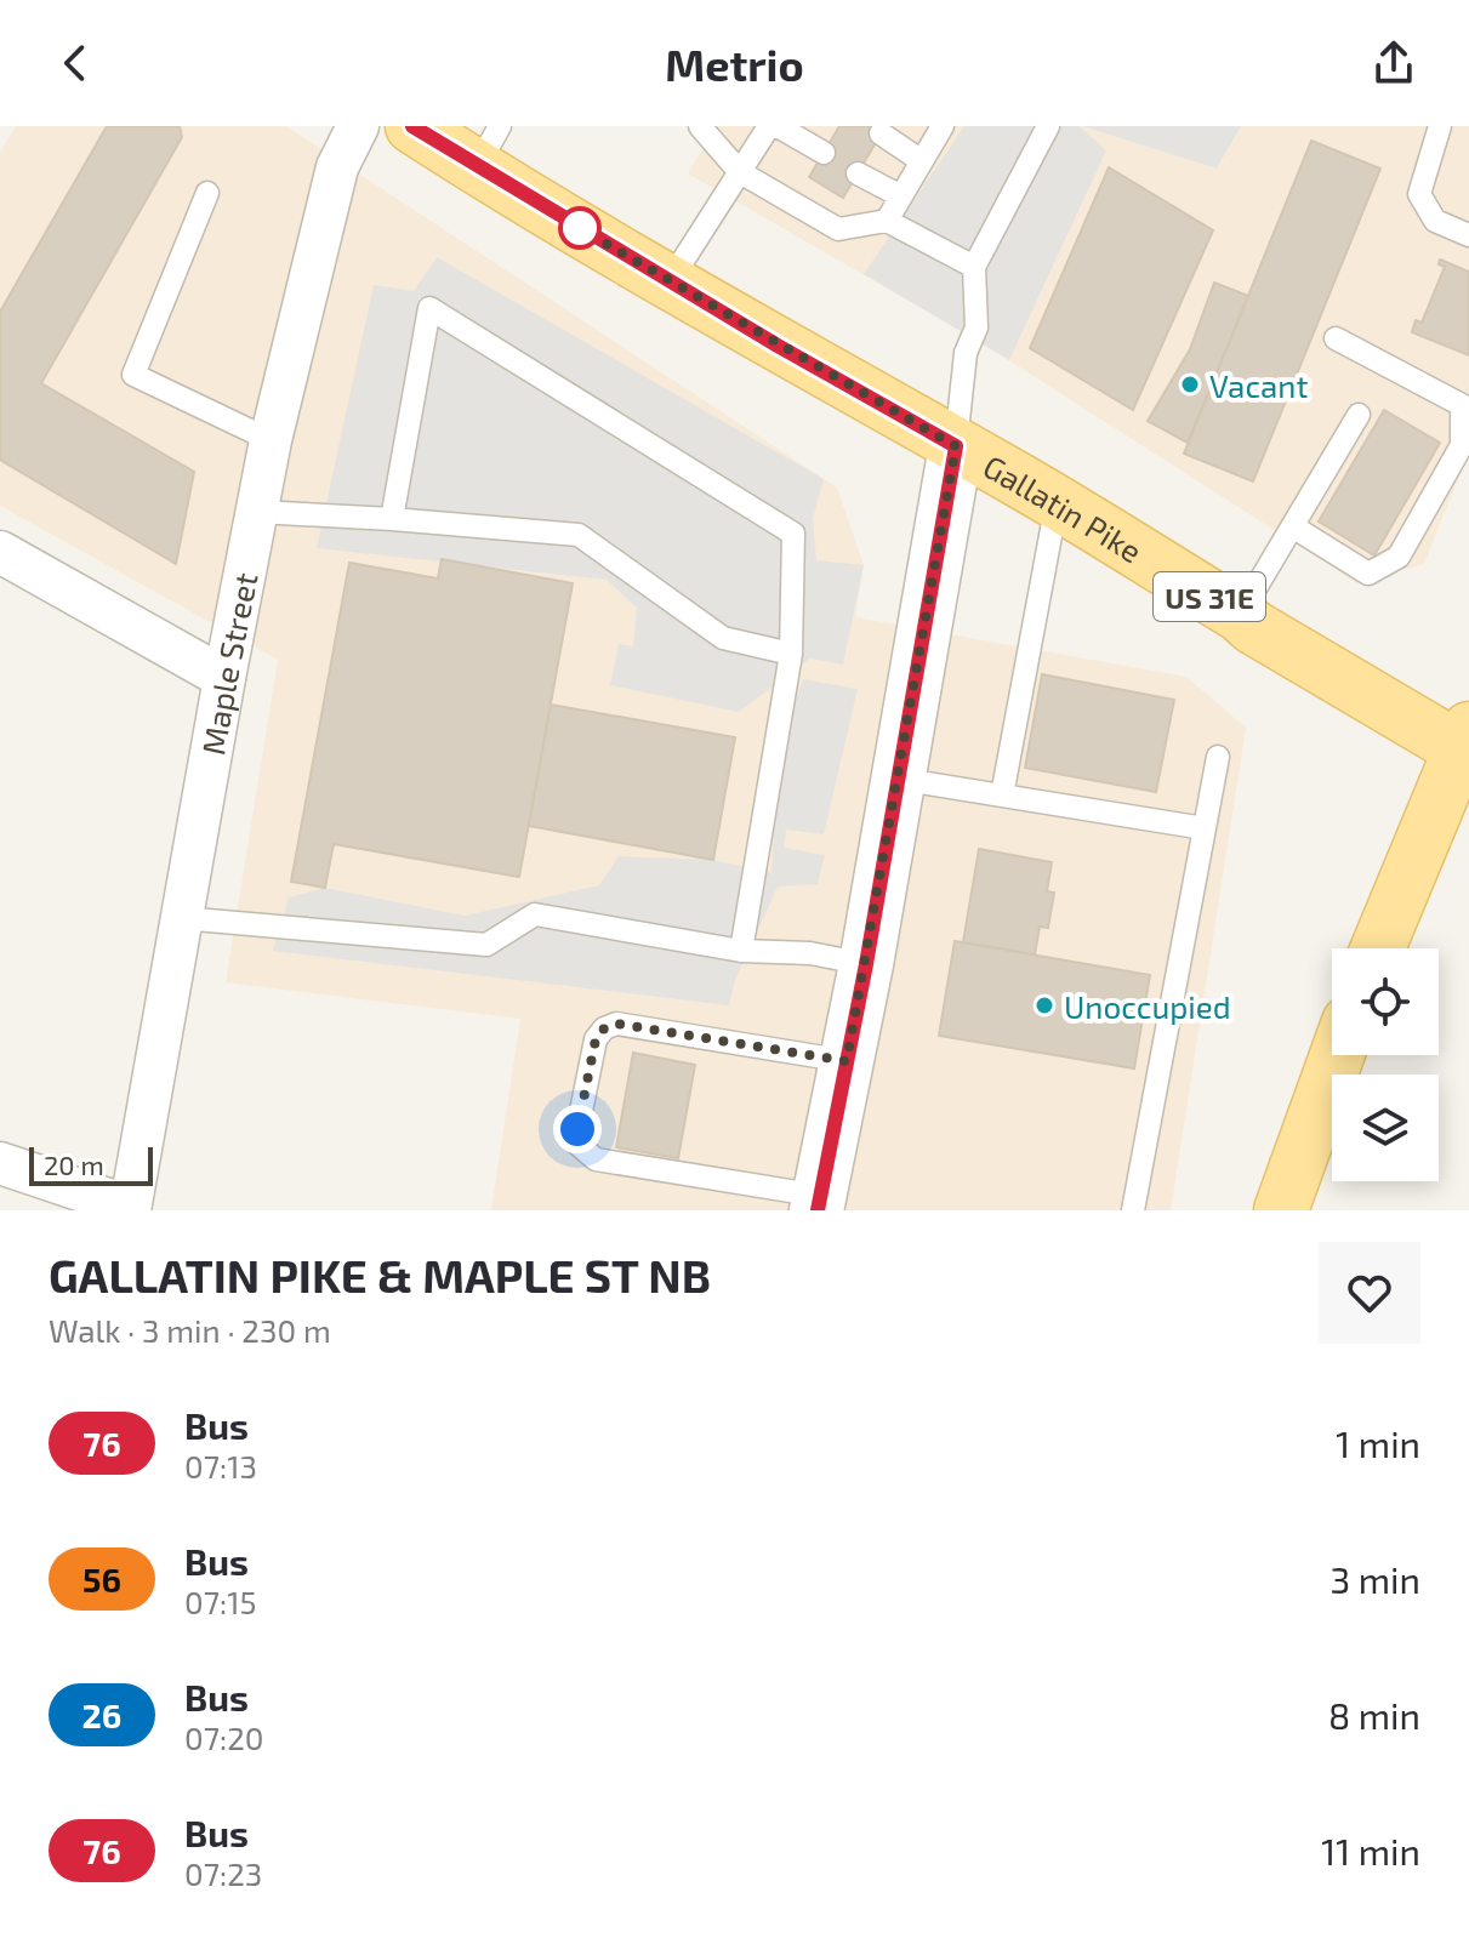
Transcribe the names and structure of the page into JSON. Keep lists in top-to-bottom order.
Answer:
{
  "streets": {
    "main road": ["Gallatin Pike", "US 31E"],
    "street": ["Maple Street"]
  },
  "places": ["Vacant", "Unoccupied"],
  "lines": ["bus line 76"],
  "scale_bar": "20 m",
  "page": {
    "header": "Metrio",
    "scale": "20 m",
    "heading": ["GALLATIN PIKE & MAPLE ST NB", "Walk · 3 min · 230 m"],
    "list": [
      {
        "mark": "76",
        "name": "Bus",
        "note": "07:13",
        "value": "1 min"
      },
      {
        "mark": "56",
        "name": "Bus",
        "note": "07:15",
        "value": "3 min"
      },
      {
        "mark": "26",
        "name": "Bus",
        "note": "07:20",
        "value": "8 min"
      },
      {
        "mark": "76",
        "name": "Bus",
        "note": "07:23",
        "value": "11 min"
      }
    ]
  }
}
